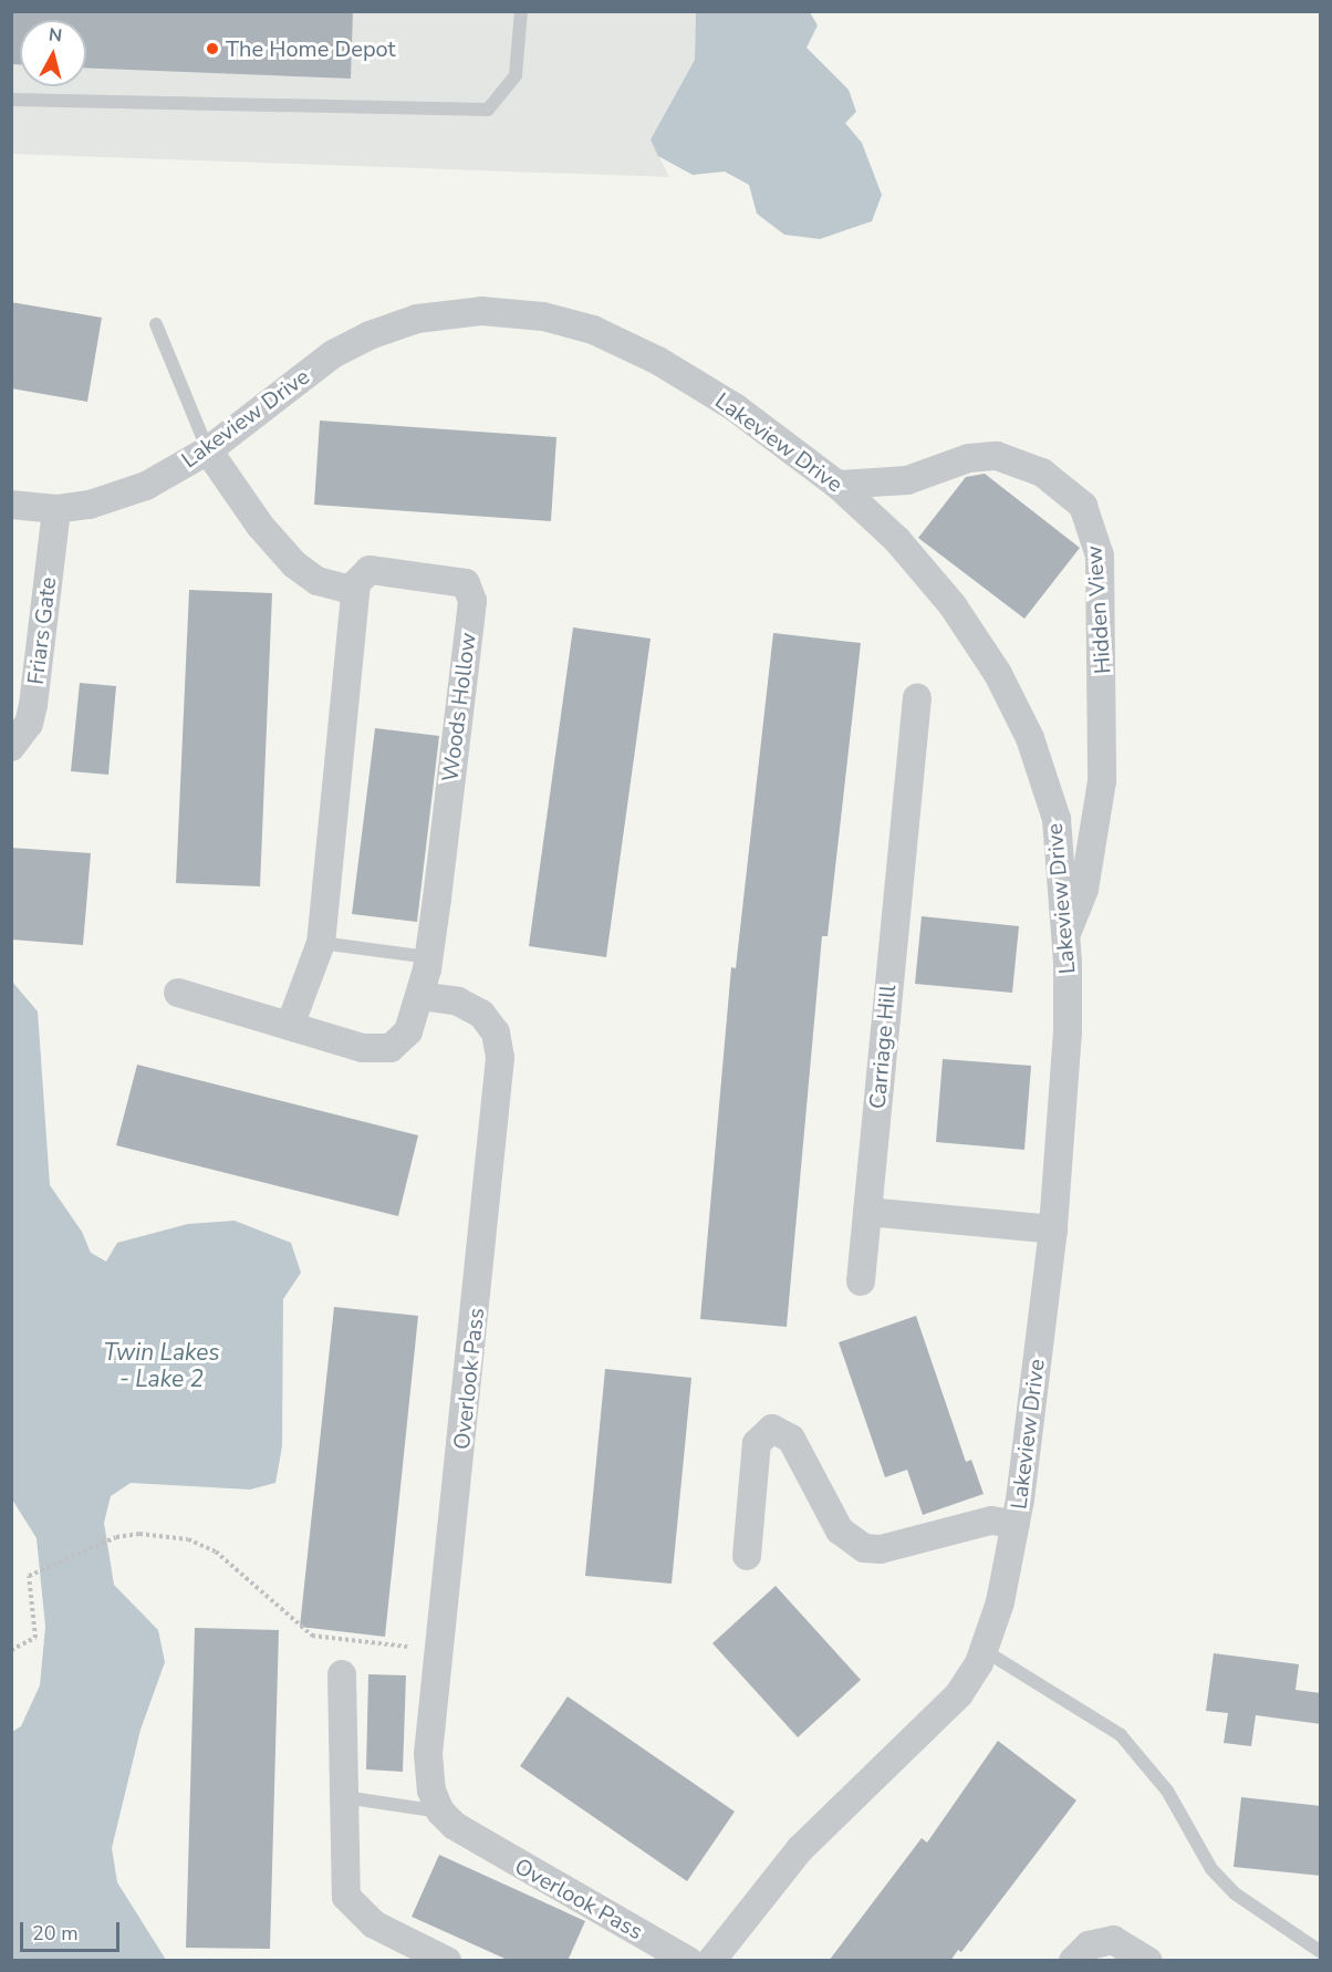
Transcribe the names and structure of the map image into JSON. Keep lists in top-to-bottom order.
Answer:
{
  "streets": {
    "street": [
      "Lakeview Drive",
      "Hidden View",
      "Friars Gate",
      "Woods Hollow",
      "Carriage Hill",
      "Overlook Pass"
    ]
  },
  "crossings": [
    ["Lakeview Drive", "Hidden View"],
    ["Lakeview Drive", "Friars Gate"],
    ["Woods Hollow", "Overlook Pass"]
  ],
  "water": ["Twin Lakes - Lake 2"],
  "places": ["The Home Depot"],
  "scale_bar": "20 m",
  "north": "top"
}
